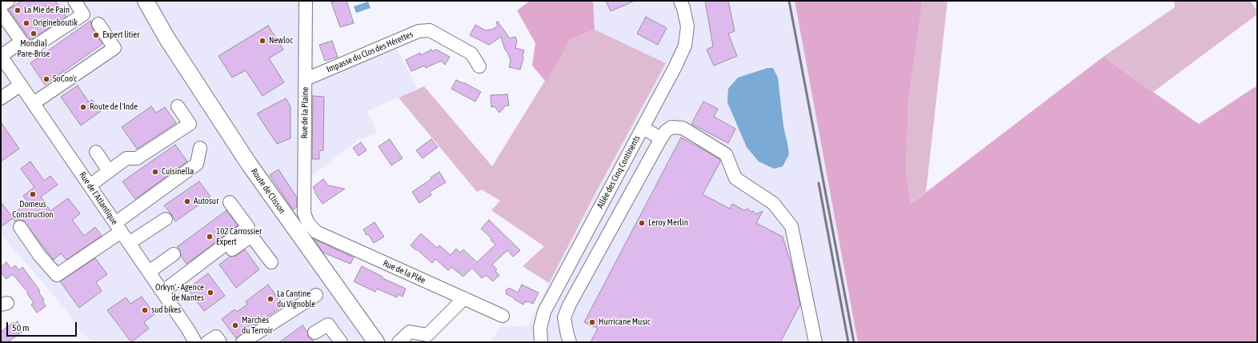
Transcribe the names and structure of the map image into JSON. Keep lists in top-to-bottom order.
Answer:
{
  "streets": {
    "main road": ["Route de Clisson"],
    "street": [
      "Impasse du Clos des Hérettes",
      "Rue de la Plaine",
      "Allée des Cinq Continents",
      "Rue de l'Atlantique",
      "Rue de la Plée"
    ]
  },
  "crossings": [
    ["Impasse du Clos des Hérettes", "Rue de la Plaine"],
    ["Rue de la Plaine", "Rue de la Plée"]
  ],
  "places": [
    "La Mie de Pain",
    "Origineboutik",
    "Mondial Pare-Brise",
    "Expert litier",
    "Newloc",
    "SoCoo'c",
    "Route de l'Inde",
    "Cuisinella",
    "Domeus Construction",
    "Autosur",
    "Leroy Merlin",
    "102 Carrossier Expert",
    "Orkyn' - Agence de Nantes",
    "La Cantine du Vignoble",
    "sud bikes",
    "Hurricane Music",
    "Marchés du Terroir"
  ],
  "scale_bar": "50 m"
}
